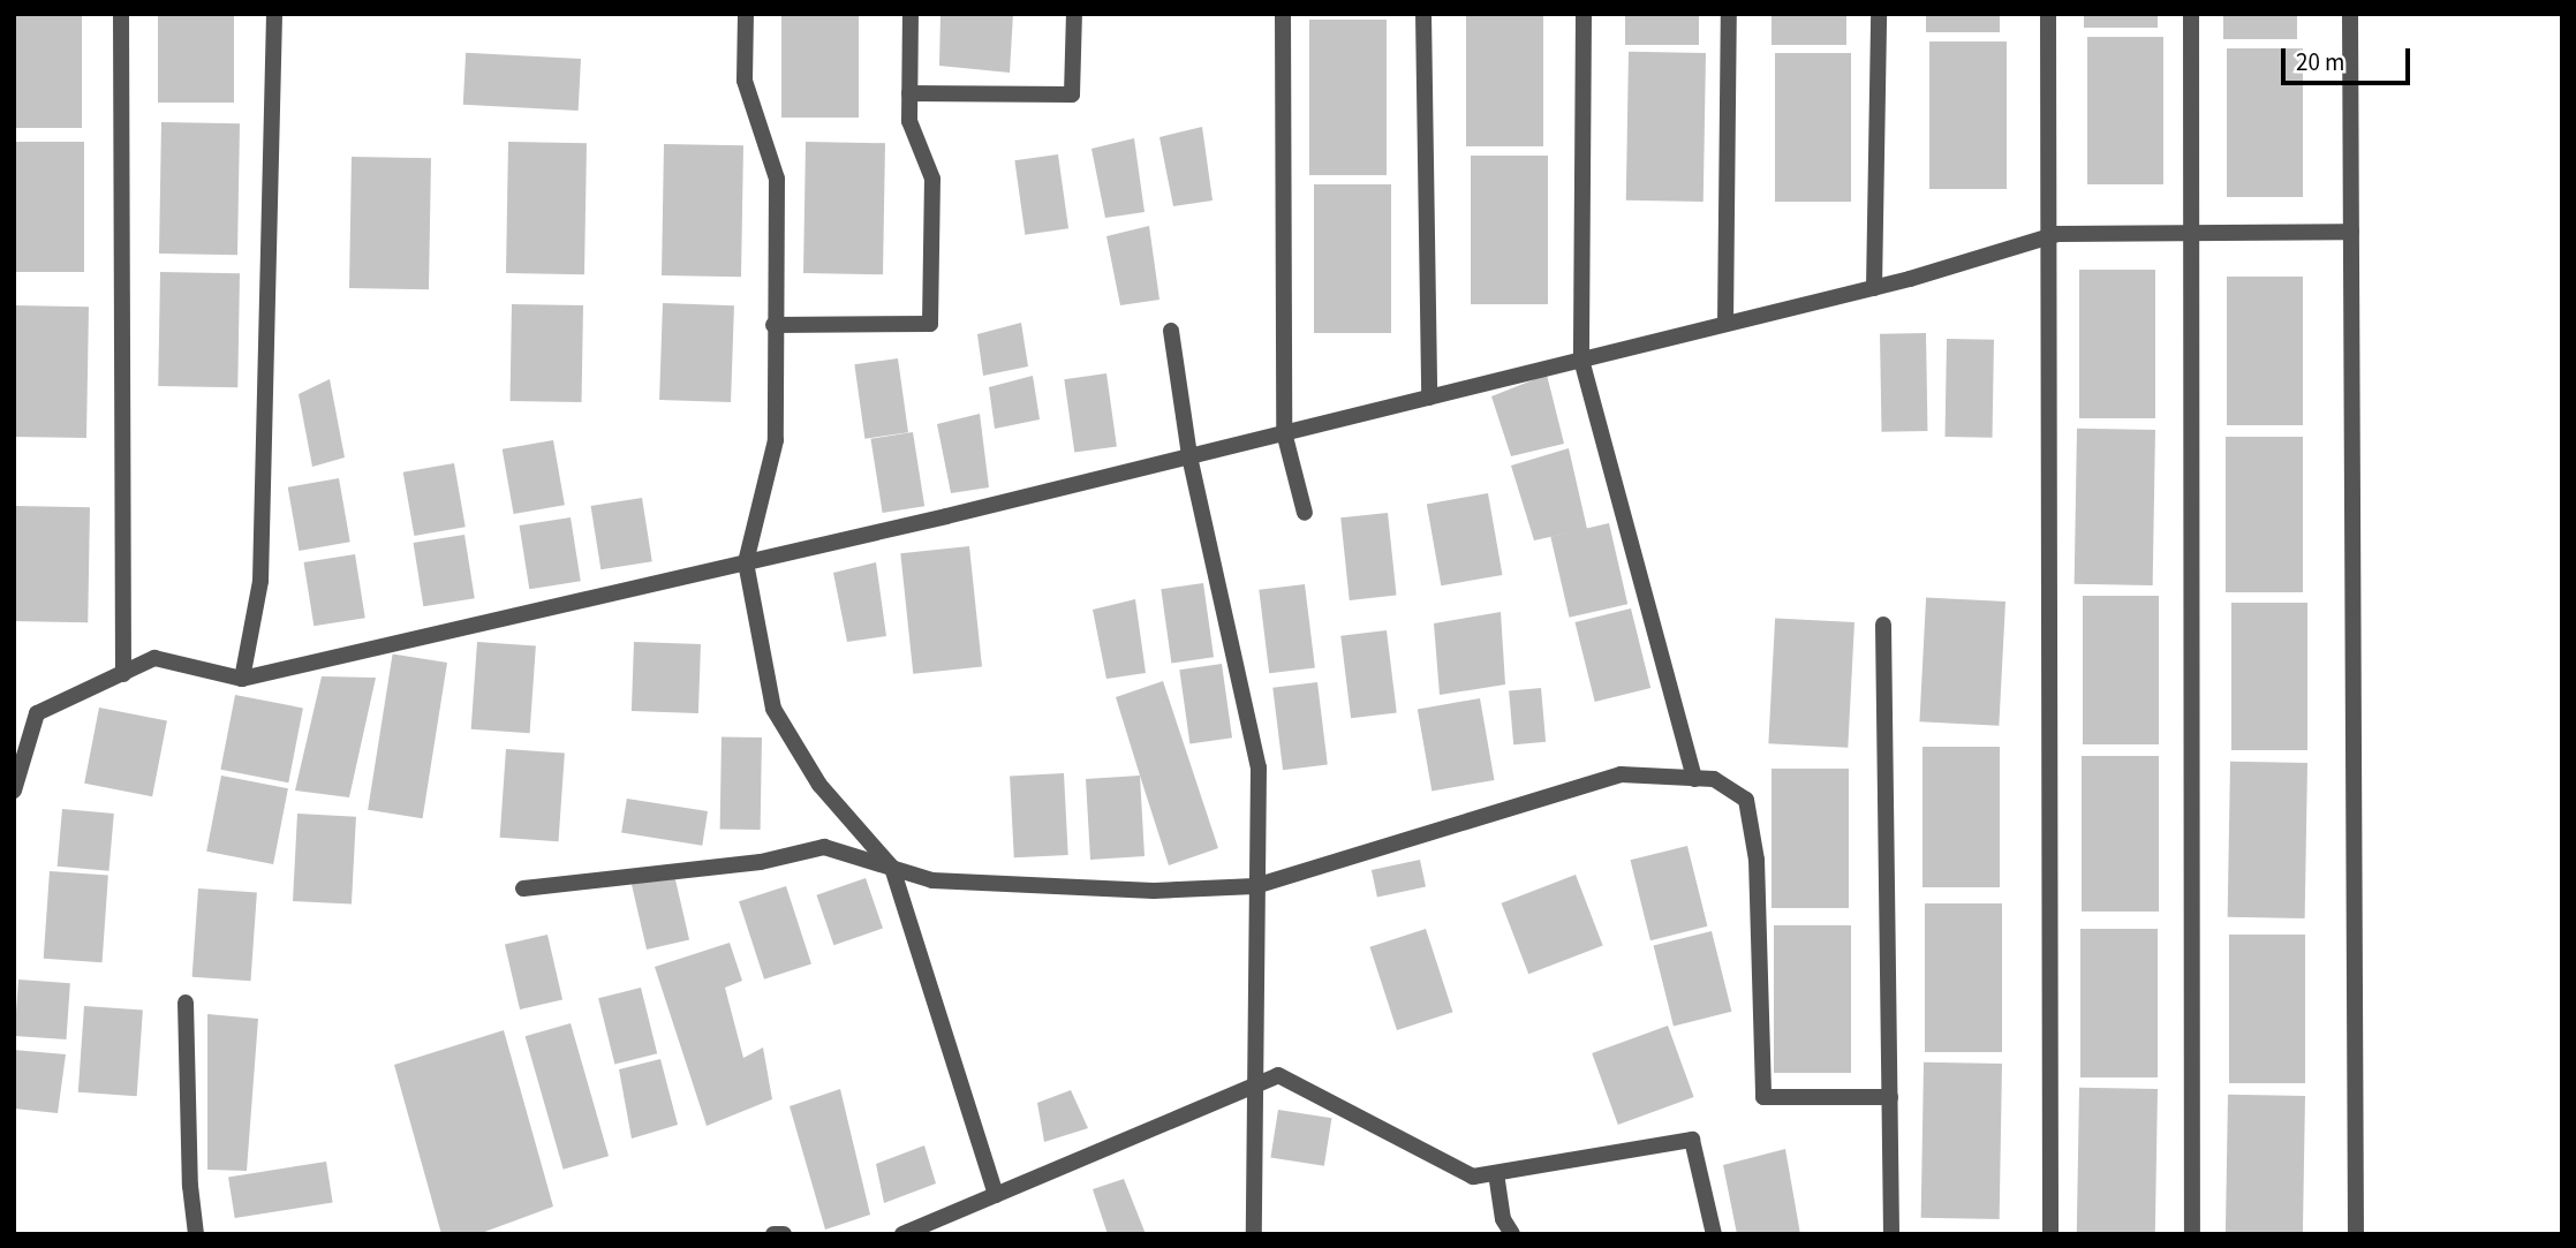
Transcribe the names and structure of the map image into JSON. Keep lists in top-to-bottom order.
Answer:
{
  "scale_bar": "20 m"
}
